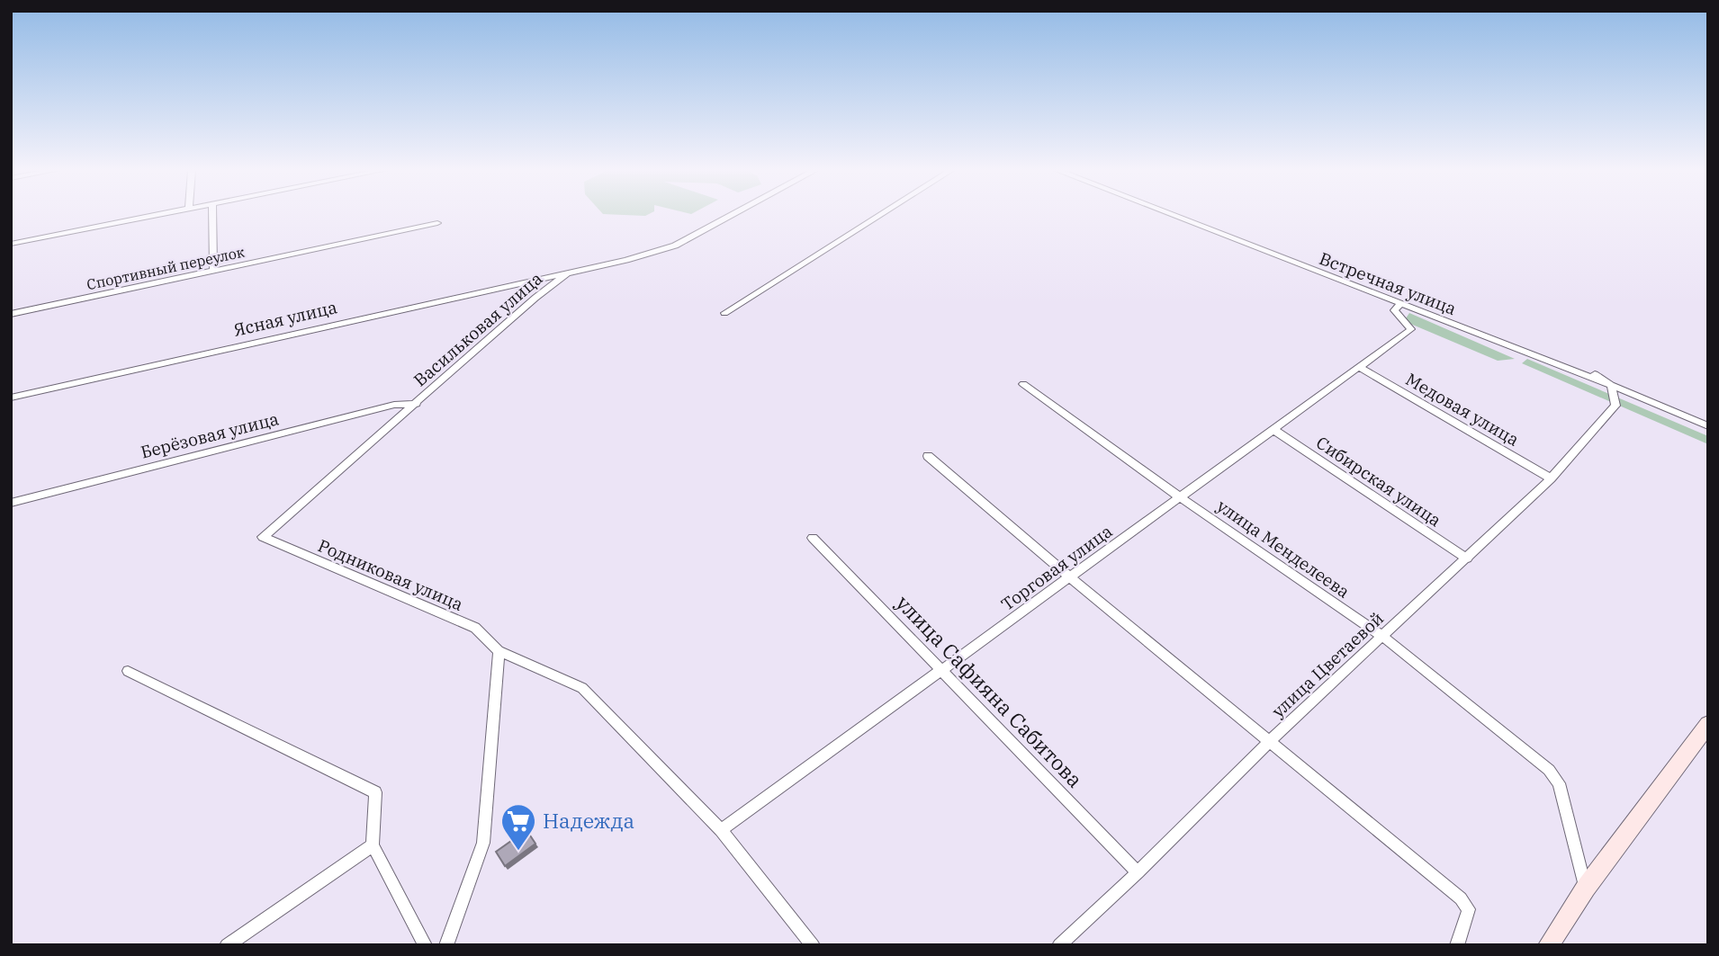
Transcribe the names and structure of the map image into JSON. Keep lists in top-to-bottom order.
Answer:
{
  "streets": {
    "street": [
      "Спортивный переулок",
      "Встречная улица",
      "Ясная улица",
      "Васильковая улица",
      "Медовая улица",
      "Берёзовая улица",
      "Сибирская улица",
      "улица Менделеева",
      "Торговая улица",
      "Родниковая улица",
      "улица Цветаевой",
      "улица Сафияна Сабитова"
    ]
  },
  "crossings": [
    ["Встречная улица", "Торговая улица"],
    ["Встречная улица", "улица Цветаевой"],
    ["Ясная улица", "Васильковая улица"],
    ["Васильковая улица", "Берёзовая улица"],
    ["Васильковая улица", "Родниковая улица"],
    ["Медовая улица", "Торговая улица"],
    ["Медовая улица", "улица Цветаевой"],
    ["Сибирская улица", "Торговая улица"],
    ["Сибирская улица", "улица Цветаевой"],
    ["улица Менделеева", "Торговая улица"],
    ["улица Менделеева", "улица Цветаевой"],
    ["Торговая улица", "улица Сафияна Сабитова"],
    ["улица Цветаевой", "улица Сафияна Сабитова"]
  ],
  "places": {
    "supermarket": ["Надежда"]
  }
}
